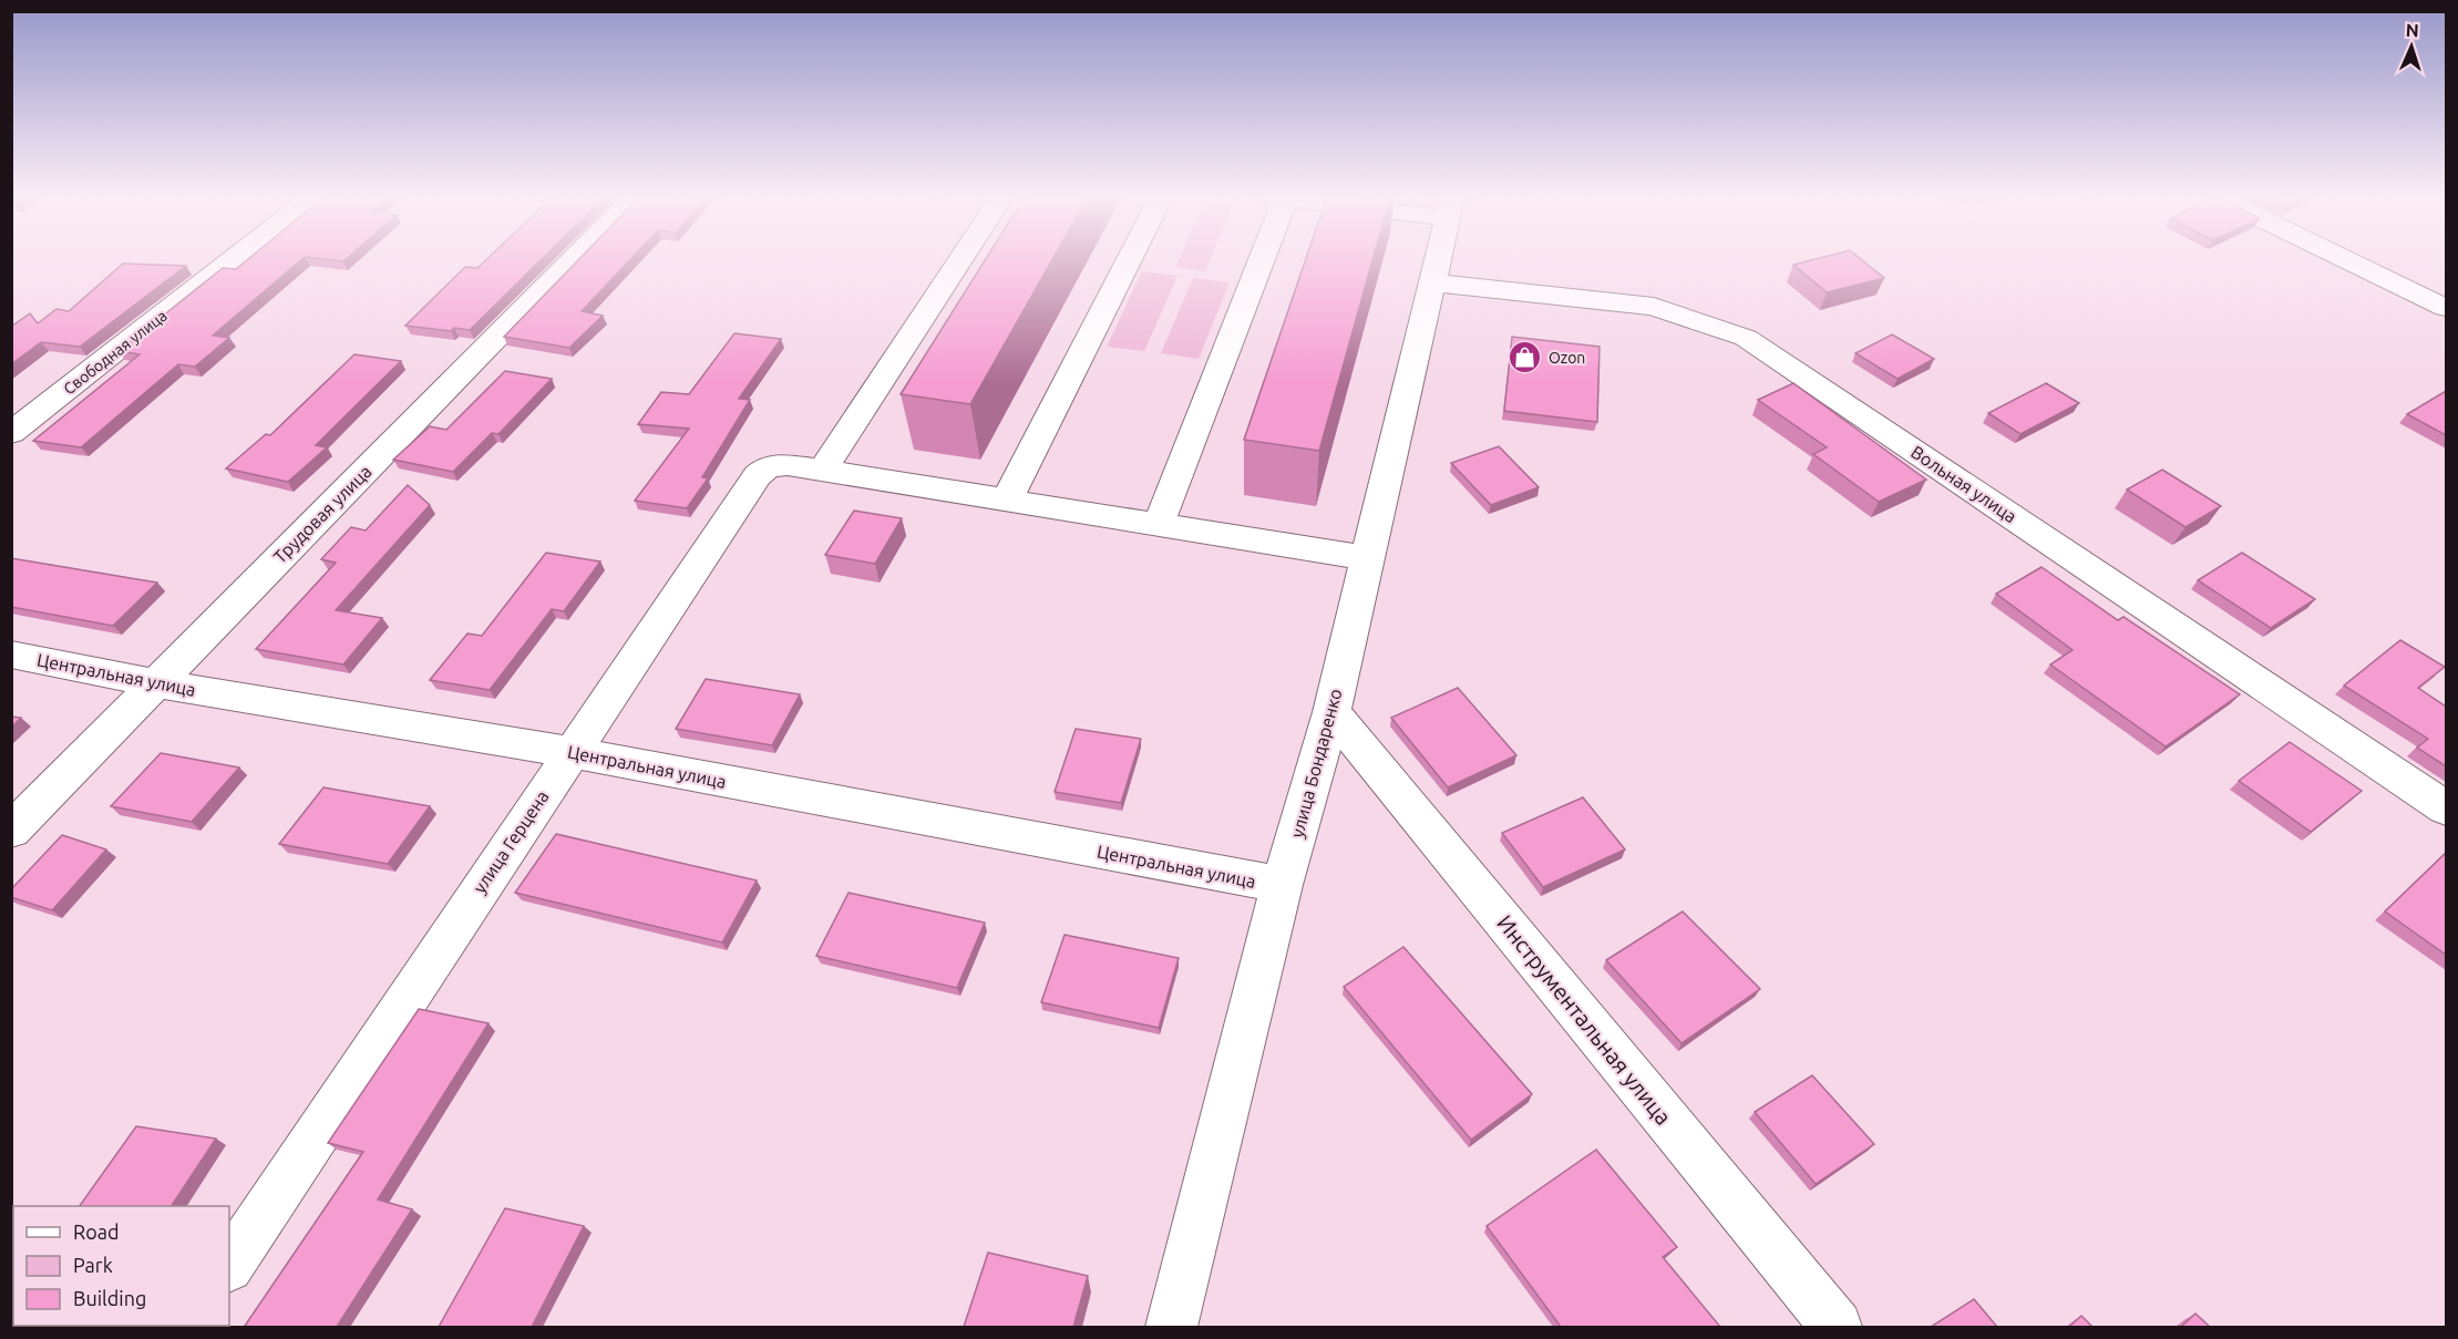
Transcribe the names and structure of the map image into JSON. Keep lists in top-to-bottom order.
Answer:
{
  "streets": {
    "street": [
      "Свободная улица",
      "Вольная улица",
      "Трудовая улица",
      "Центральная улица",
      "улица Бондаренко",
      "улица Герцена",
      "Инструментальная улица"
    ]
  },
  "crossings": [
    ["Вольная улица", "улица Бондаренко"],
    ["Трудовая улица", "Центральная улица"],
    ["Центральная улица", "улица Бондаренко"],
    ["Центральная улица", "улица Герцена"],
    ["улица Бондаренко", "улица Герцена"],
    ["улица Бондаренко", "Инструментальная улица"]
  ],
  "places": {
    "shop": ["Ozon"]
  },
  "legend": ["Road", "Park", "Building"],
  "north": "top"
}
